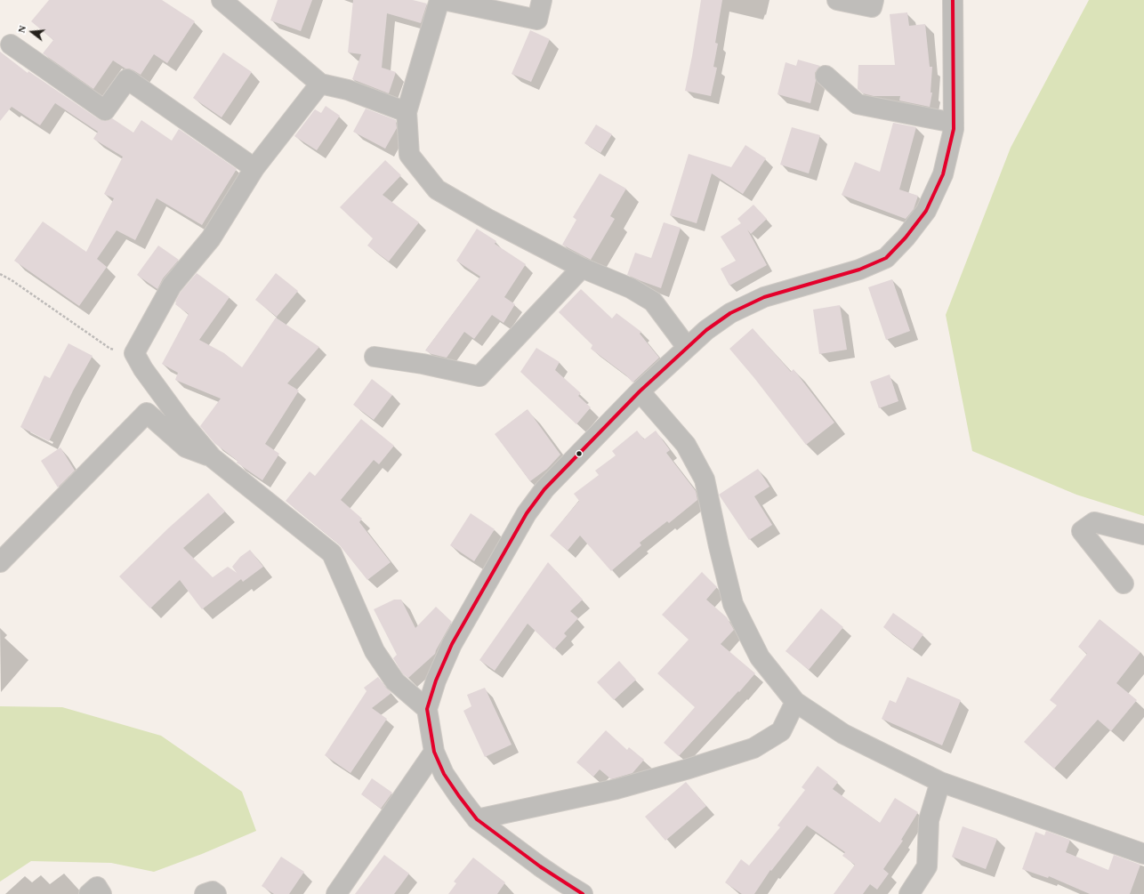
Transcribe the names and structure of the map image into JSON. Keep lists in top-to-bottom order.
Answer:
{
  "north": "left"
}
